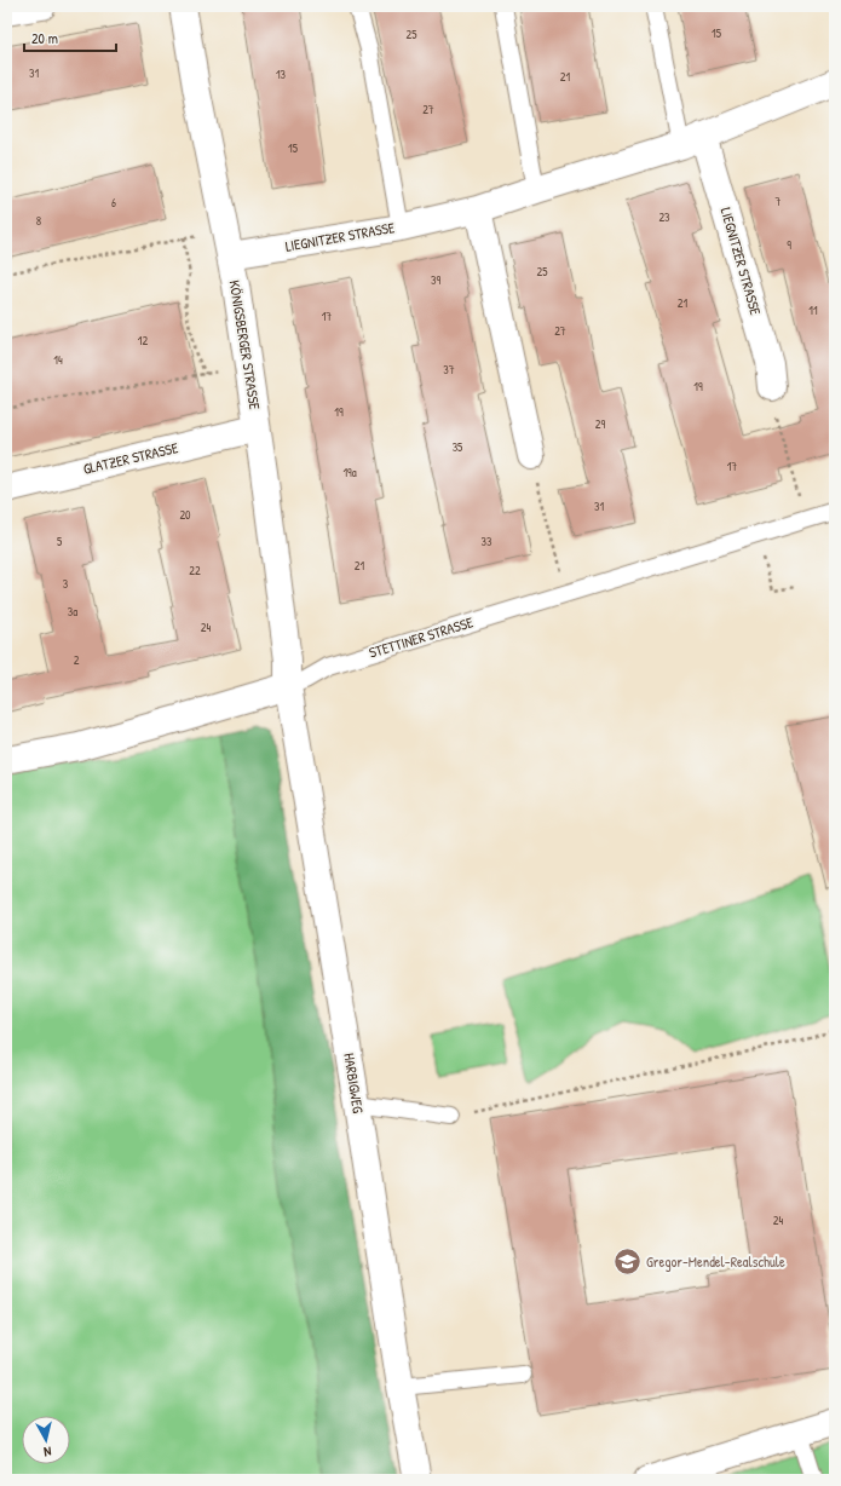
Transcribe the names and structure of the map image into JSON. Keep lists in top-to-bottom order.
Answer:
{
  "streets": {
    "street": [
      "LIEGNITZER STRASSE",
      "KÖNIGSBERGER STRASSE",
      "GLATZER STRASSE",
      "STETTINER STRASSE",
      "HARBIGWEG"
    ]
  },
  "crossings": [
    ["LIEGNITZER STRASSE", "KÖNIGSBERGER STRASSE"],
    ["KÖNIGSBERGER STRASSE", "GLATZER STRASSE"],
    ["KÖNIGSBERGER STRASSE", "STETTINER STRASSE"],
    ["KÖNIGSBERGER STRASSE", "HARBIGWEG"],
    ["STETTINER STRASSE", "HARBIGWEG"]
  ],
  "places": {
    "school or university": ["Gregor-Mendel-Realschule"]
  },
  "house_numbers": [
    "15",
    "25",
    "31",
    "13",
    "21",
    "27",
    "15",
    "7",
    "6",
    "23",
    "8",
    "9",
    "25",
    "39",
    "21",
    "11",
    "17",
    "27",
    "12",
    "14",
    "37",
    "19",
    "19",
    "29",
    "35",
    "17",
    "19a",
    "31",
    "20",
    "5",
    "33",
    "21",
    "22",
    "3",
    "3a",
    "24",
    "2",
    "24"
  ],
  "scale_bar": "20 m",
  "north": "bottom"
}
